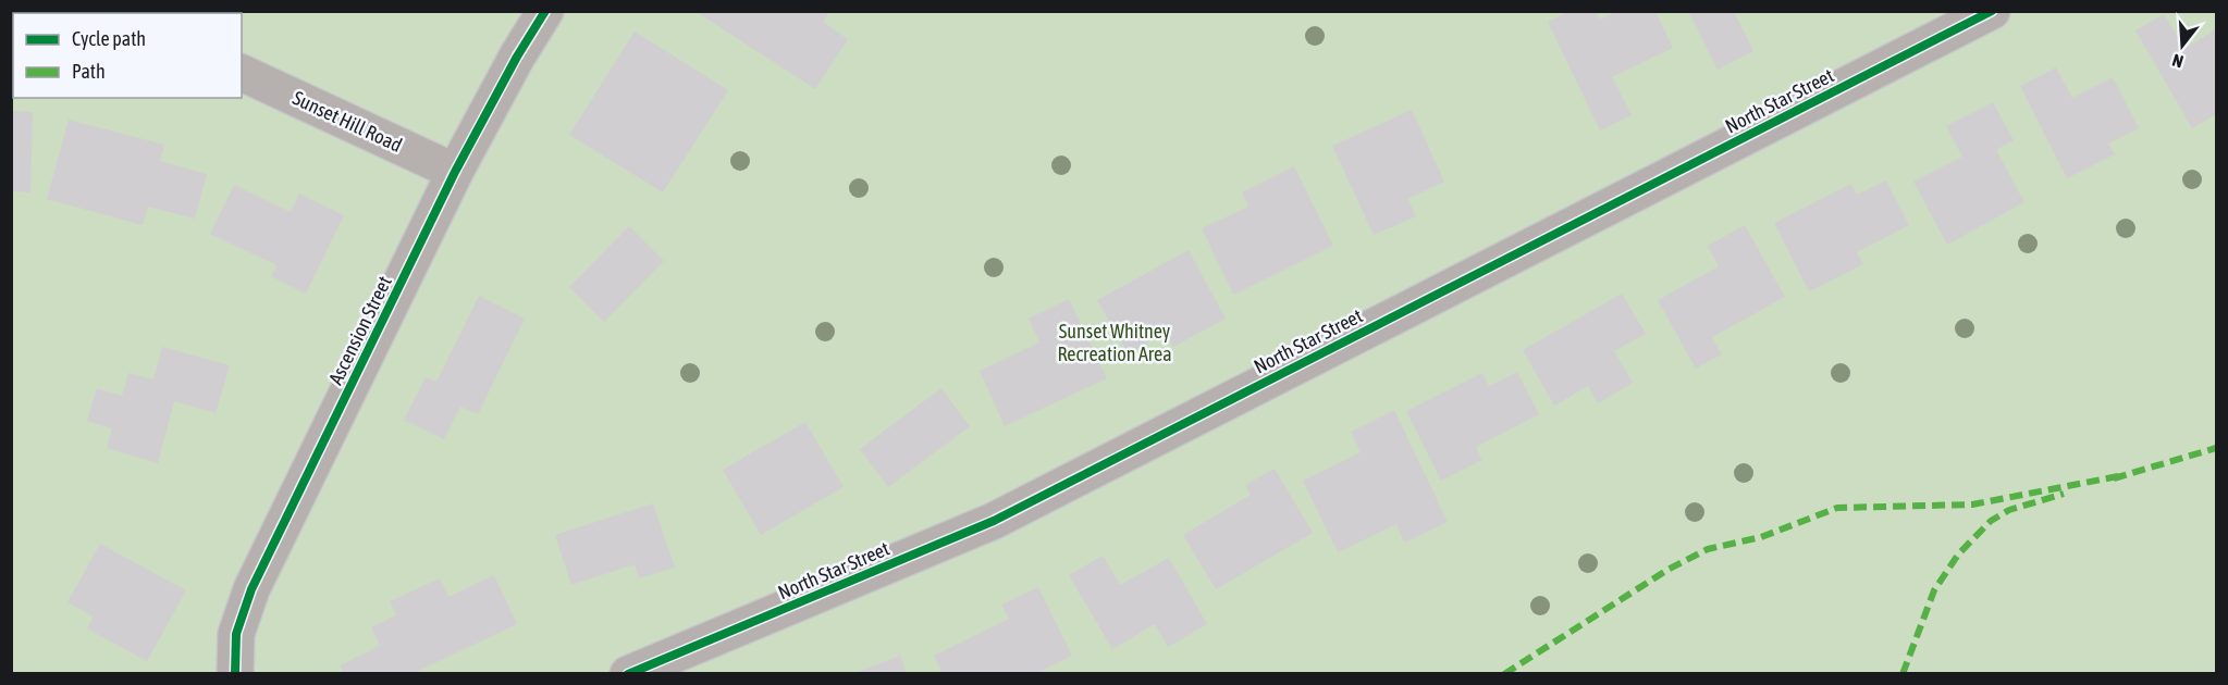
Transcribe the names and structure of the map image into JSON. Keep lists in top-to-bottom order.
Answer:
{
  "streets": {
    "street": ["North Star Street", "Sunset Hill Road", "Ascension Street"]
  },
  "crossings": [
    ["Sunset Hill Road", "Ascension Street"]
  ],
  "parks": ["Sunset Whitney Recreation Area"],
  "legend": ["Cycle path", "Path"],
  "north": "bottom"
}
